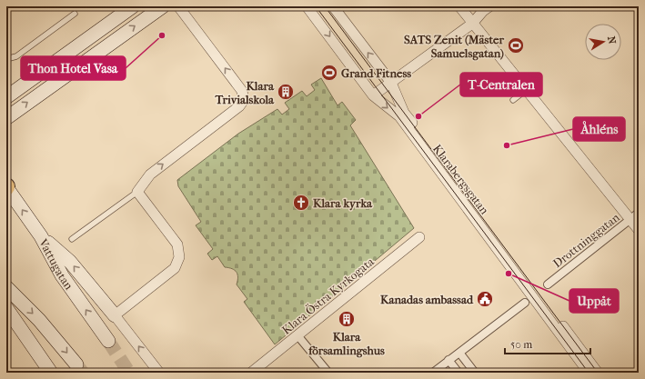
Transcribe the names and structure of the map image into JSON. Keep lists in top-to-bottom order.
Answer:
{
  "streets": {
    "main road": ["Vattugatan"],
    "street": ["Klarabergsgatan", "Drottninggatan", "Klara Östra Kyrkogata"]
  },
  "places": {
    "other": [
      "Thon Hotel Vasa",
      "T-Centralen",
      "Åhléns",
      "Uppåt"
    ],
    "sports": ["SATS Zenit (Mäster Samuelsgatan)", "Grand Fitness"],
    "building": ["Klara Trivialskola", "Klara församlingshus"],
    "church": ["Klara kyrka"],
    "public building": ["Kanadas ambassad"]
  },
  "scale_bar": "50 m",
  "north": "right"
}
